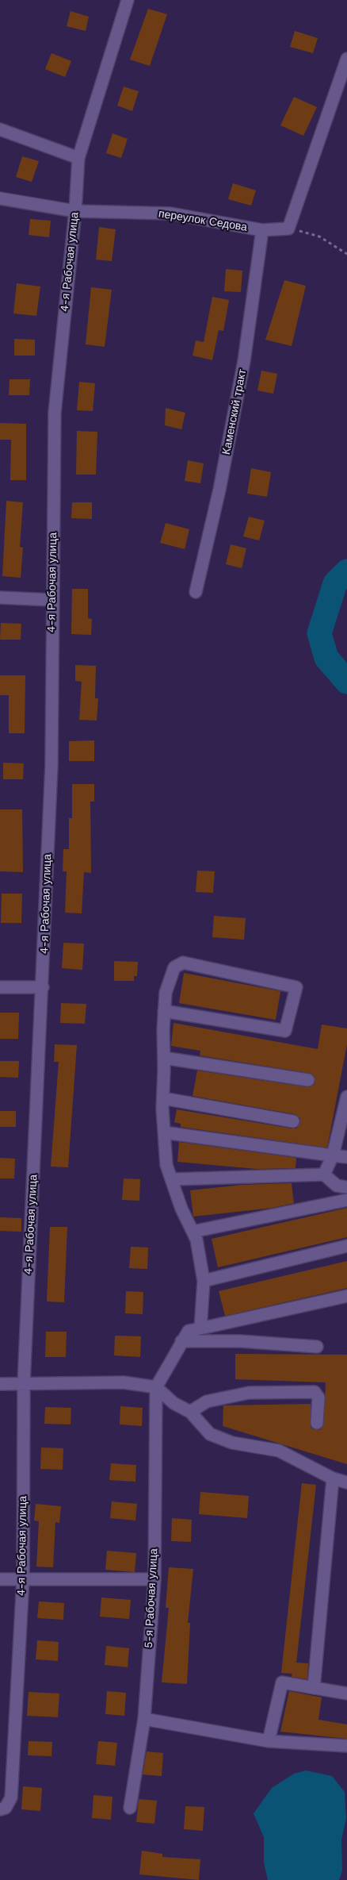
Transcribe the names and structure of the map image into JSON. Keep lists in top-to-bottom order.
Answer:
{
  "streets": {
    "street": [
      "переулок Седова",
      "4-я Рабочая улица",
      "Каменский тракт",
      "5-я Рабочая улица"
    ]
  },
  "crossings": [
    ["переулок Седова", "4-я Рабочая улица"],
    ["переулок Седова", "Каменский тракт"]
  ]
}
